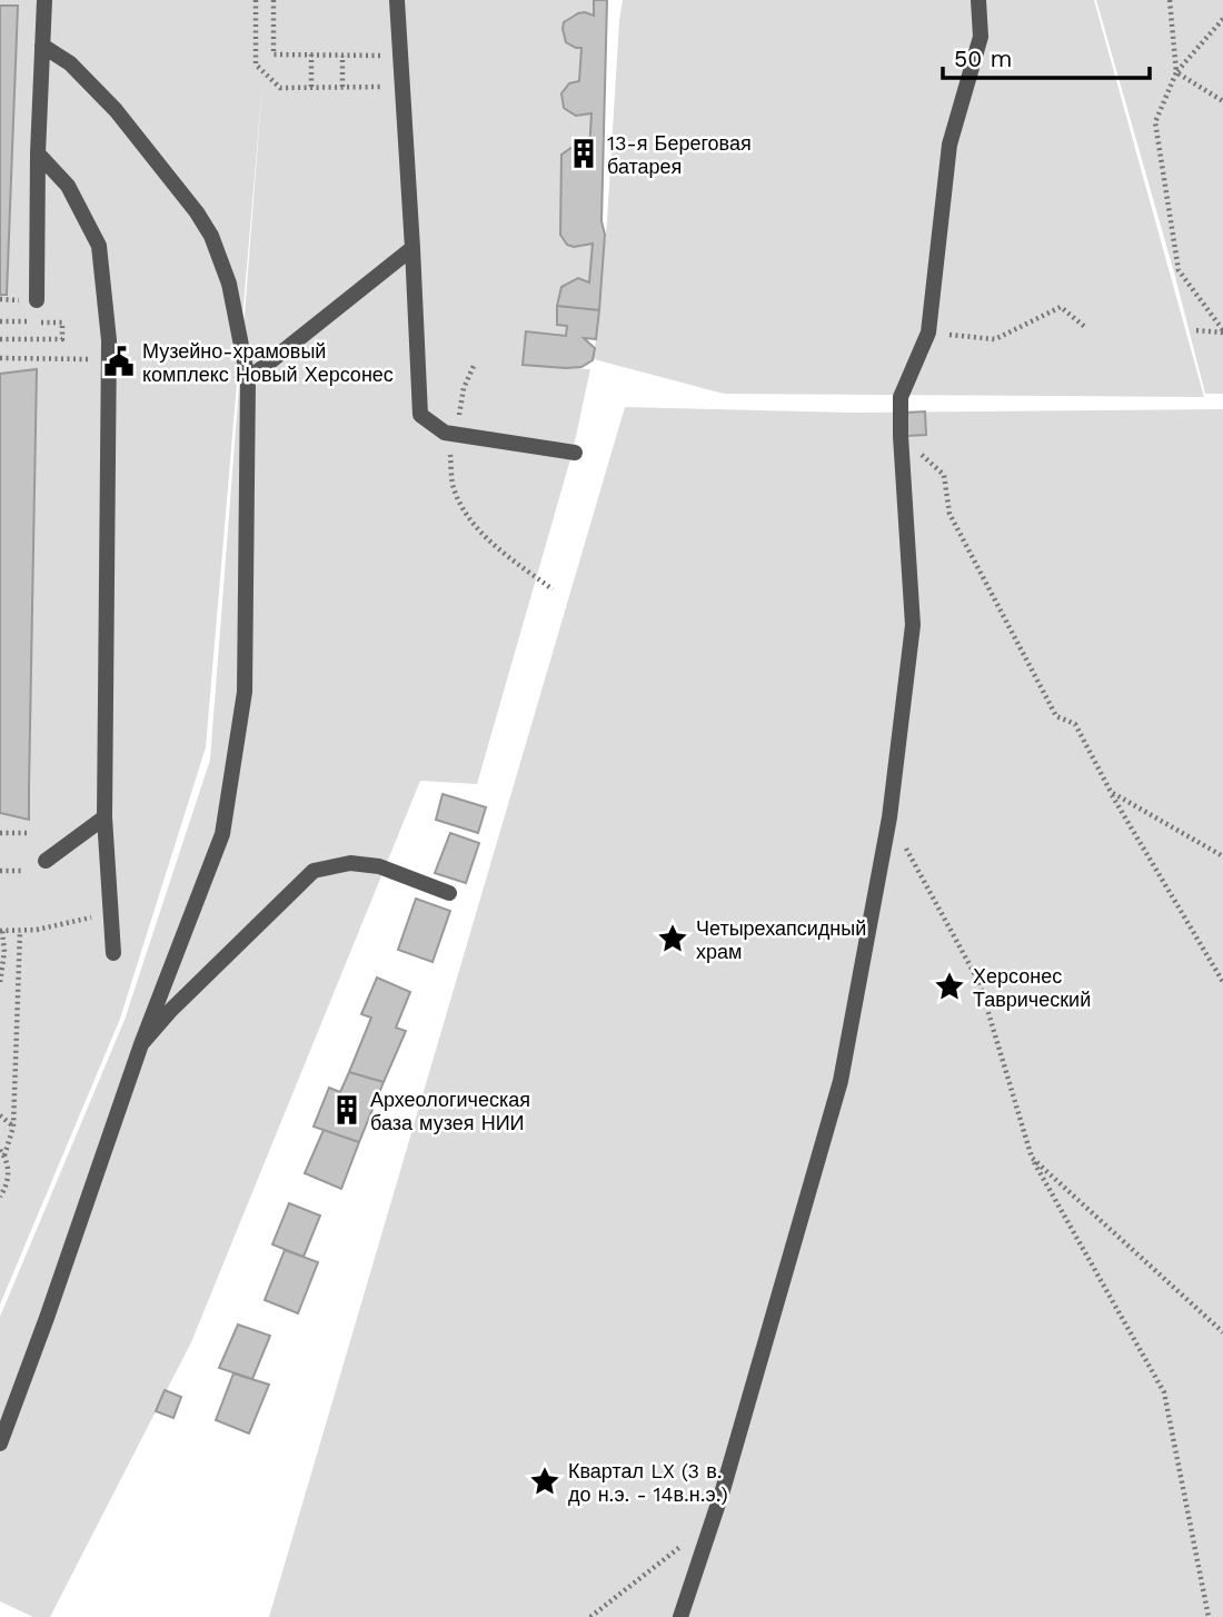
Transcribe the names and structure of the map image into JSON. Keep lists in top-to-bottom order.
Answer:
{
  "places": {
    "building": ["13-я Береговая батарея", "Археологическая база музея НИИ"],
    "public building": ["Музейно-храмовый комплекс Новый Херсонес"],
    "place": ["Четырехапсидный храм", "Херсонес Таврический", "Квартал LX (3 в. до н.э. - 14в.н.э.)"]
  },
  "scale_bar": "50 m"
}
